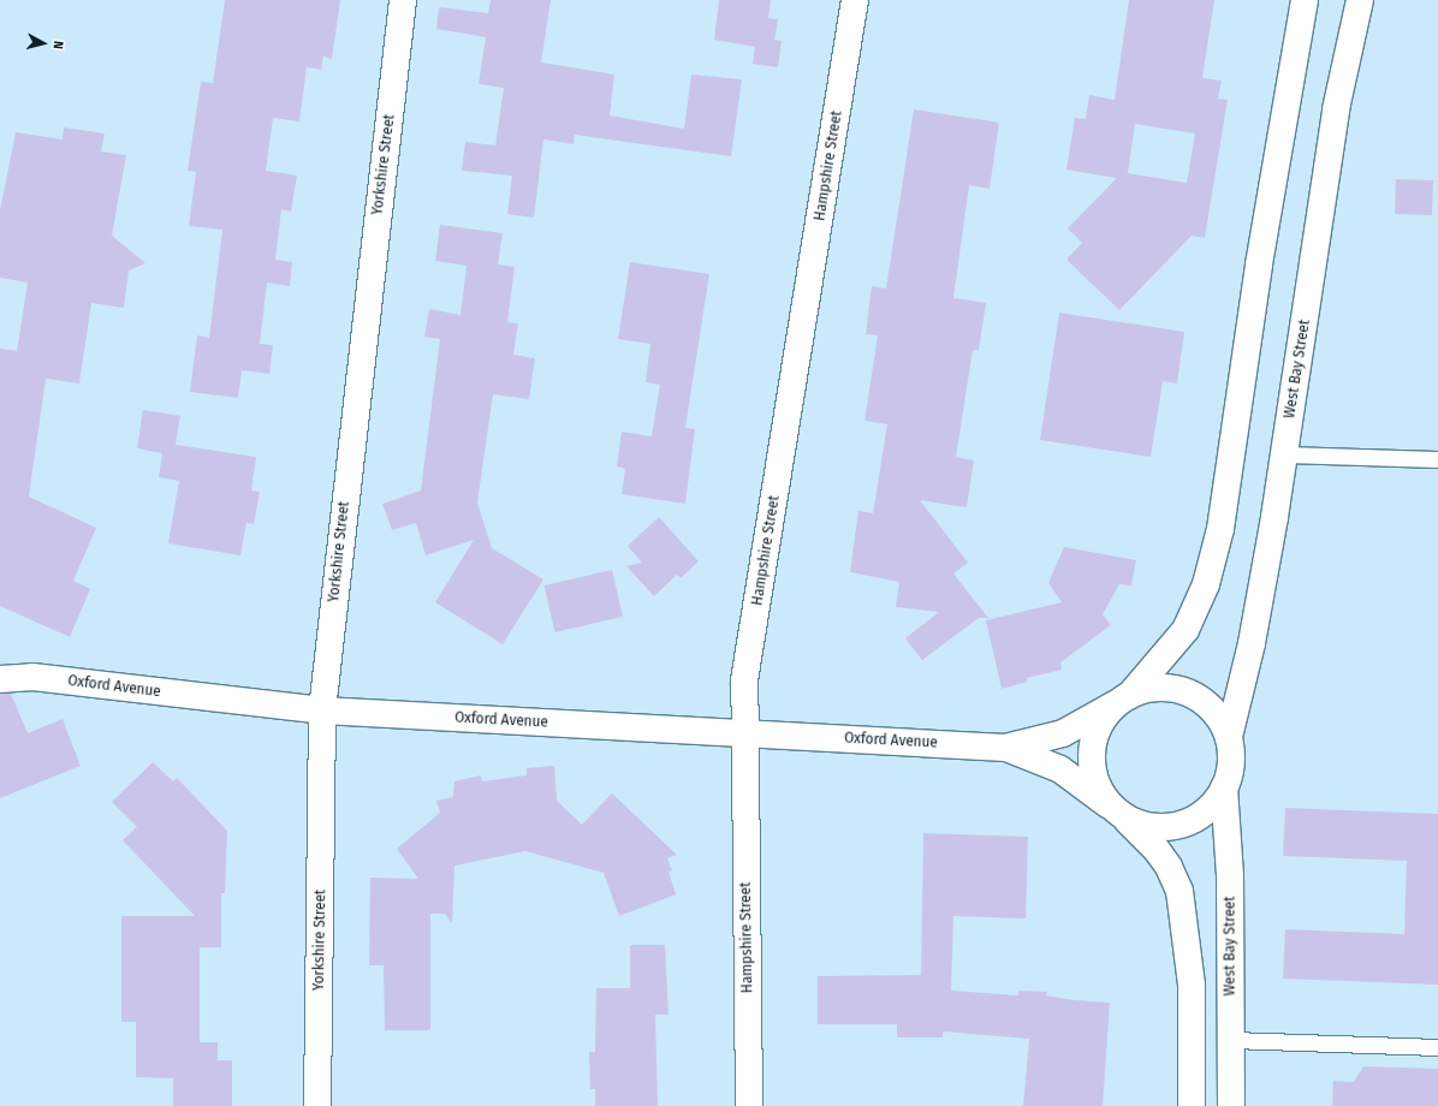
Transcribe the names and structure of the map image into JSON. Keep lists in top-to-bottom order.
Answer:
{
  "streets": {
    "street": [
      "Yorkshire Street",
      "Hampshire Street",
      "West Bay Street",
      "Oxford Avenue"
    ]
  },
  "crossings": [
    ["Yorkshire Street", "Oxford Avenue"],
    ["Hampshire Street", "Oxford Avenue"],
    ["West Bay Street", "Oxford Avenue"]
  ],
  "north": "right"
}
